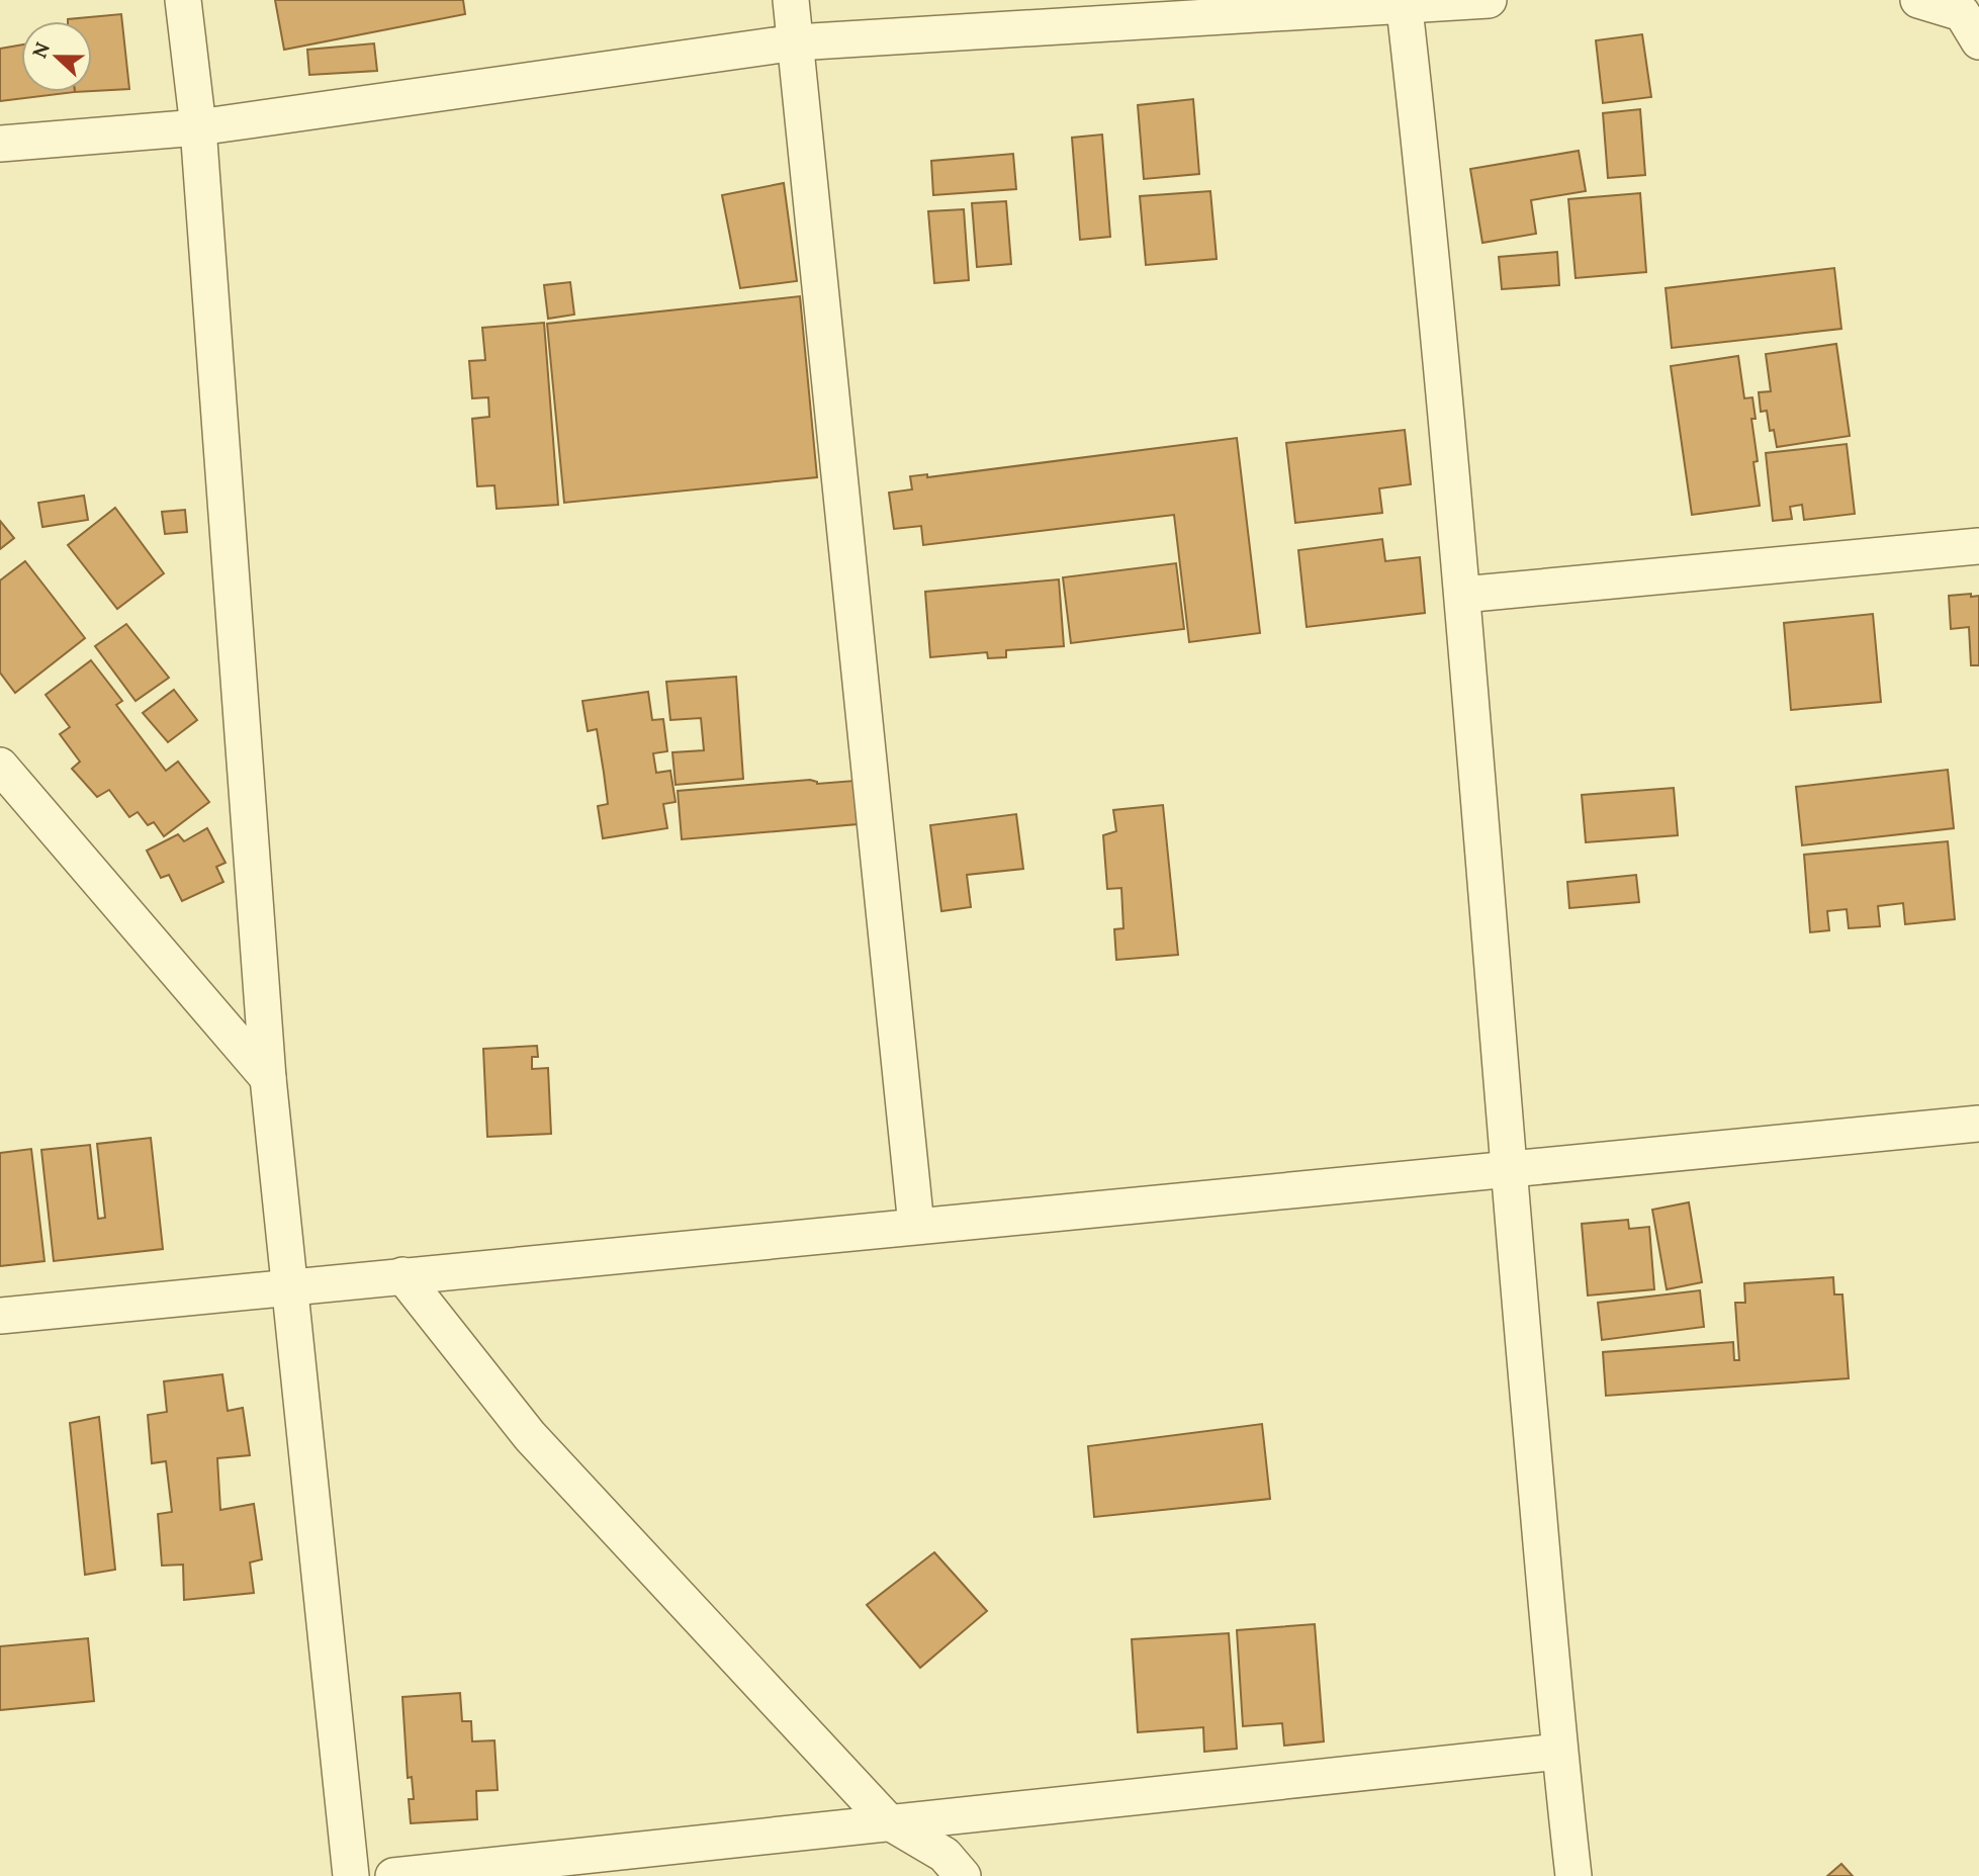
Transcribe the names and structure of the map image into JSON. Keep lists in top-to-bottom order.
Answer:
{
  "north": "left"
}
